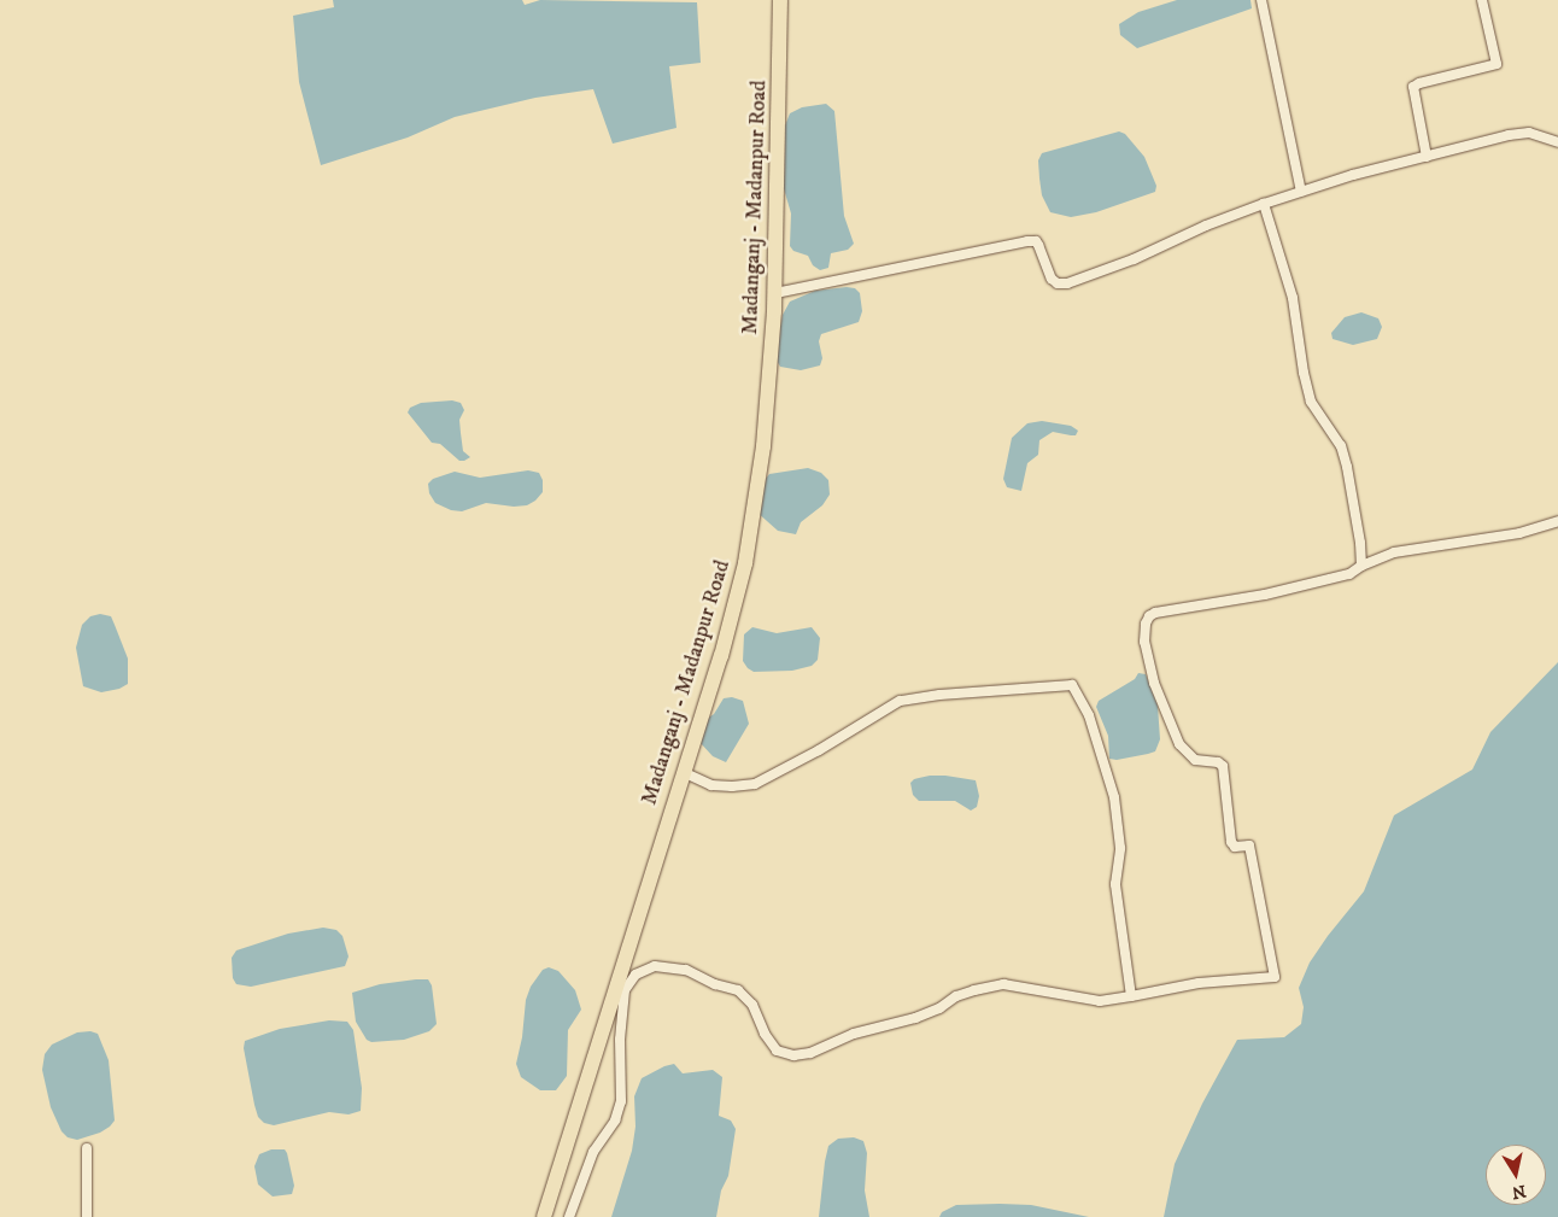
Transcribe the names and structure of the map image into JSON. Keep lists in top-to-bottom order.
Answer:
{
  "streets": {
    "main road": ["Madanganj - Madanpur Road"]
  },
  "north": "bottom"
}
